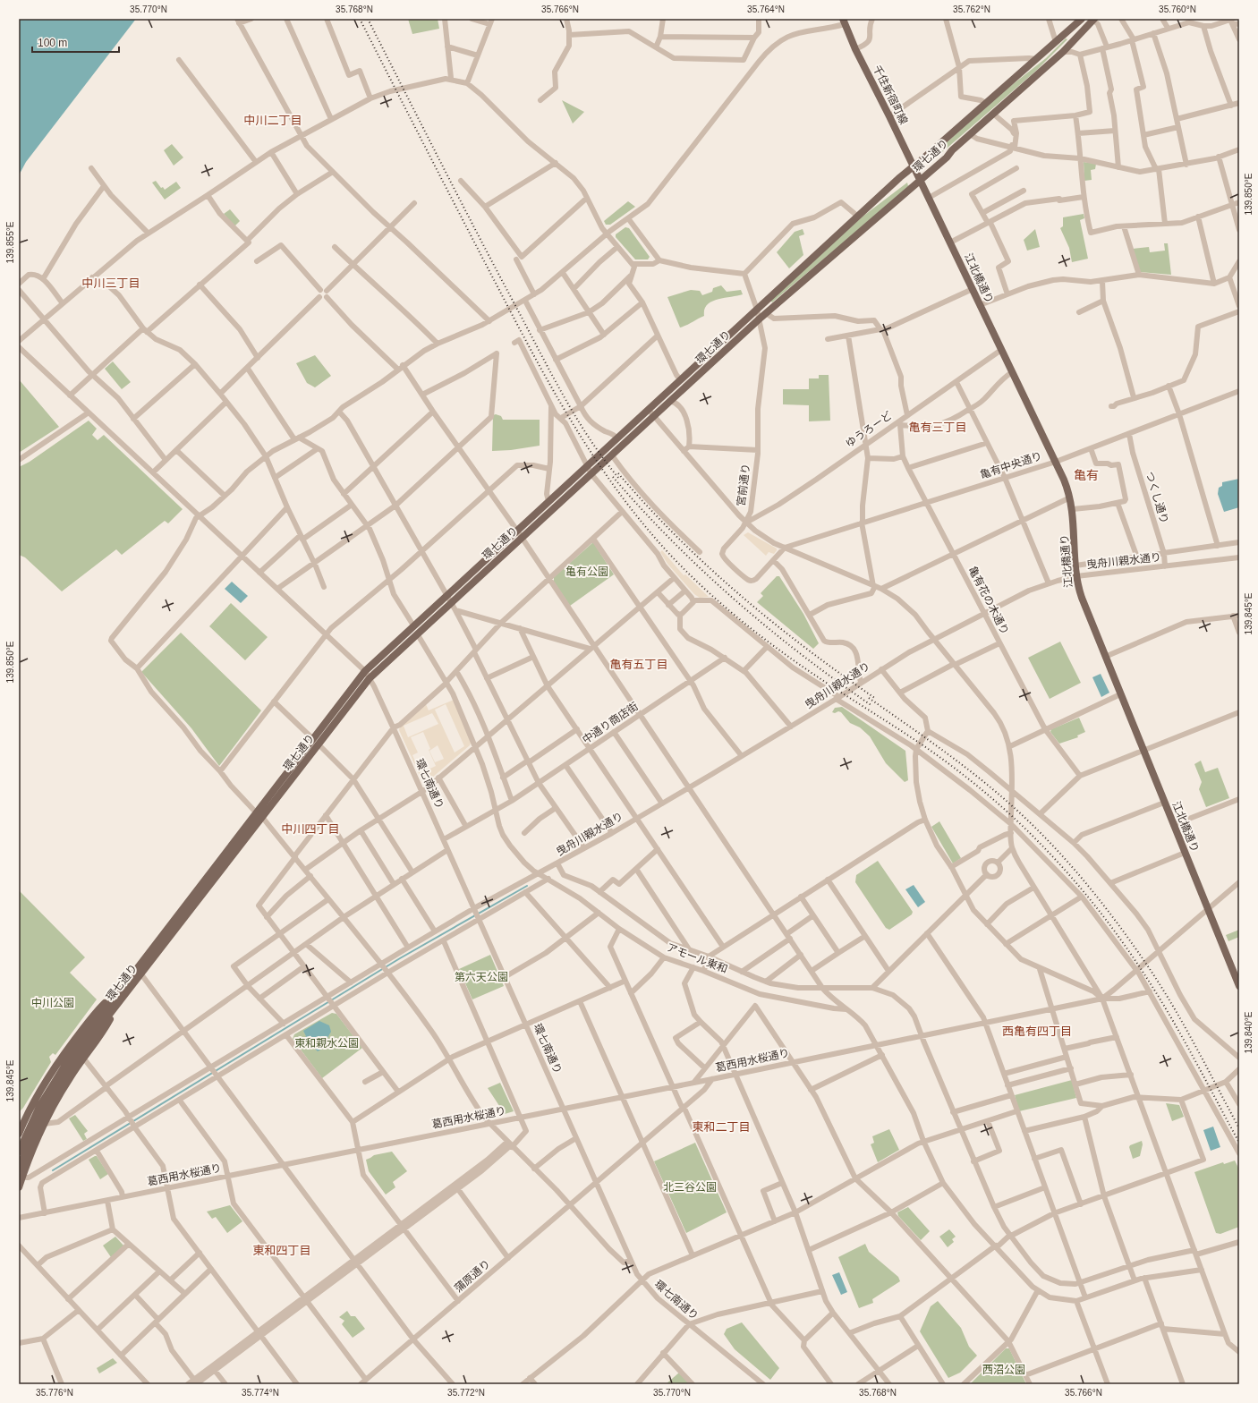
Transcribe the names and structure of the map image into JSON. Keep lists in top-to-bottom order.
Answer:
{
  "streets": {
    "main road": ["千住新宿町線", "環七通り", "江北橋通り"],
    "street": [
      "ゆうろーど",
      "亀有中央通り",
      "宮前通り",
      "つくし通り",
      "曳舟川親水通り",
      "亀有花の木通り",
      "中通り商店街",
      "環七南通り",
      "アモール東和",
      "葛西用水桜通り",
      "蒲原通り"
    ]
  },
  "crossings": [
    ["千住新宿町線", "環七通り"],
    ["千住新宿町線", "江北橋通り"],
    ["環七通り", "江北橋通り"],
    ["環七通り", "宮前通り"],
    ["環七通り", "環七南通り"],
    ["環七通り", "アモール東和"],
    ["江北橋通り", "ゆうろーど"],
    ["江北橋通り", "亀有中央通り"],
    ["江北橋通り", "曳舟川親水通り"],
    ["ゆうろーど", "宮前通り"],
    ["ゆうろーど", "亀有花の木通り"],
    ["亀有中央通り", "つくし通り"],
    ["亀有中央通り", "亀有花の木通り"],
    ["つくし通り", "曳舟川親水通り"],
    ["曳舟川親水通り", "亀有花の木通り"],
    ["曳舟川親水通り", "環七南通り"],
    ["曳舟川親水通り", "アモール東和"],
    ["中通り商店街", "環七南通り"],
    ["中通り商店街", "アモール東和"],
    ["環七南通り", "葛西用水桜通り"],
    ["環七南通り", "蒲原通り"],
    ["葛西用水桜通り", "蒲原通り"]
  ],
  "districts": [
    "中川二丁目",
    "中川三丁目",
    "亀有三丁目",
    "亀有",
    "亀有五丁目",
    "中川四丁目",
    "西亀有四丁目",
    "東和二丁目",
    "東和四丁目"
  ],
  "parks": [
    "亀有公園",
    "第六天公園",
    "中川公園",
    "東和親水公園",
    "北三谷公園",
    "西沼公園"
  ],
  "scale_bar": "100 m",
  "coordinates": [
    "35.770°N",
    "35.768°N",
    "35.766°N",
    "35.764°N",
    "35.762°N",
    "35.760°N",
    "139.850°E",
    "139.855°E",
    "139.845°E",
    "139.840°E",
    "35.776°N",
    "35.774°N",
    "35.772°N"
  ]
}
